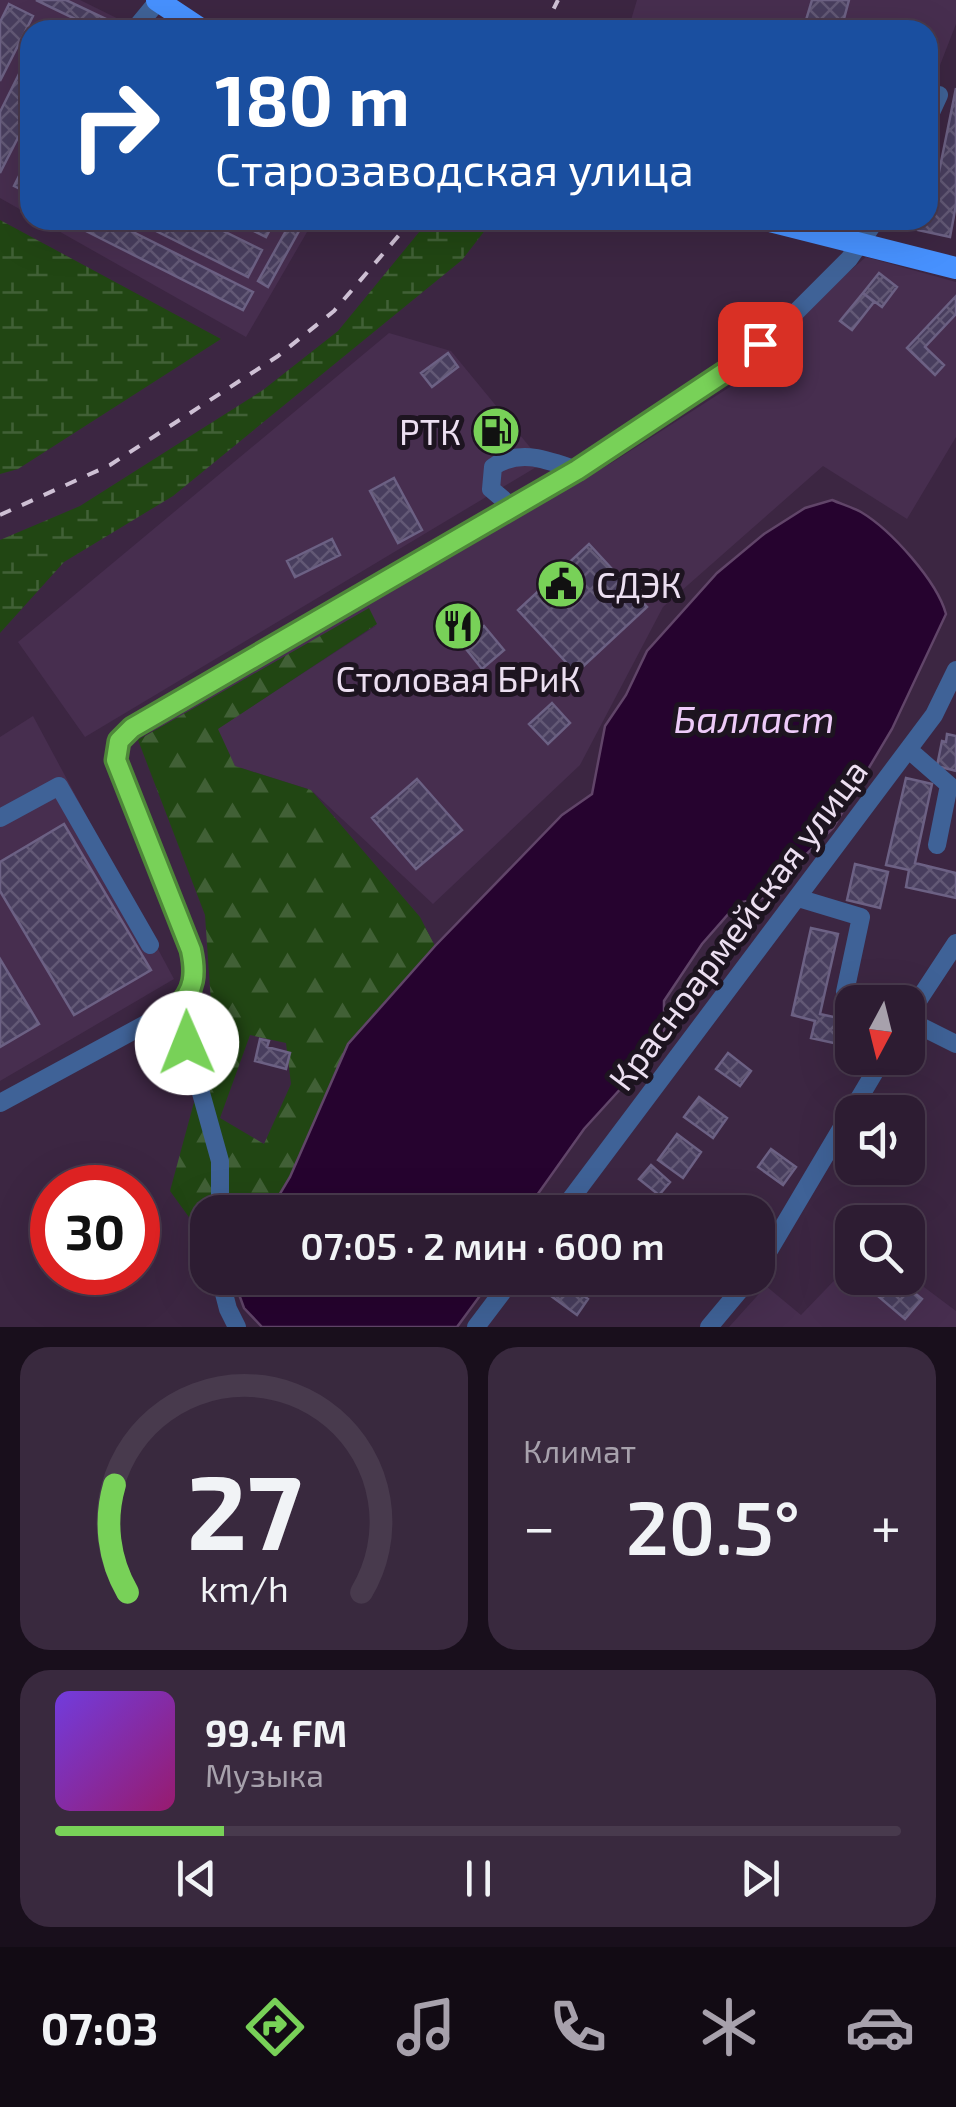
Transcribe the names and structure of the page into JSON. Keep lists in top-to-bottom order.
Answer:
{
  "streets": {
    "street": ["Красноармейская улица"]
  },
  "water": ["Балласт"],
  "places": {
    "fuel station": ["РТК"],
    "public building": ["СДЭК"],
    "restaurant": ["Столовая БРиК"]
  },
  "north": "bottom",
  "page": {
    "turn": ["180 m", "Старозаводская улица"],
    "limit": "30",
    "trip": "07:05 · 2 мин · 600 m",
    "tile": "Климат",
    "heat": ["−", "20.5°", "+"],
    "song": ["99.4 FM", "Музыка"],
    "tabs": "07:03",
    "gauge": ["27", "km/h"]
  }
}
